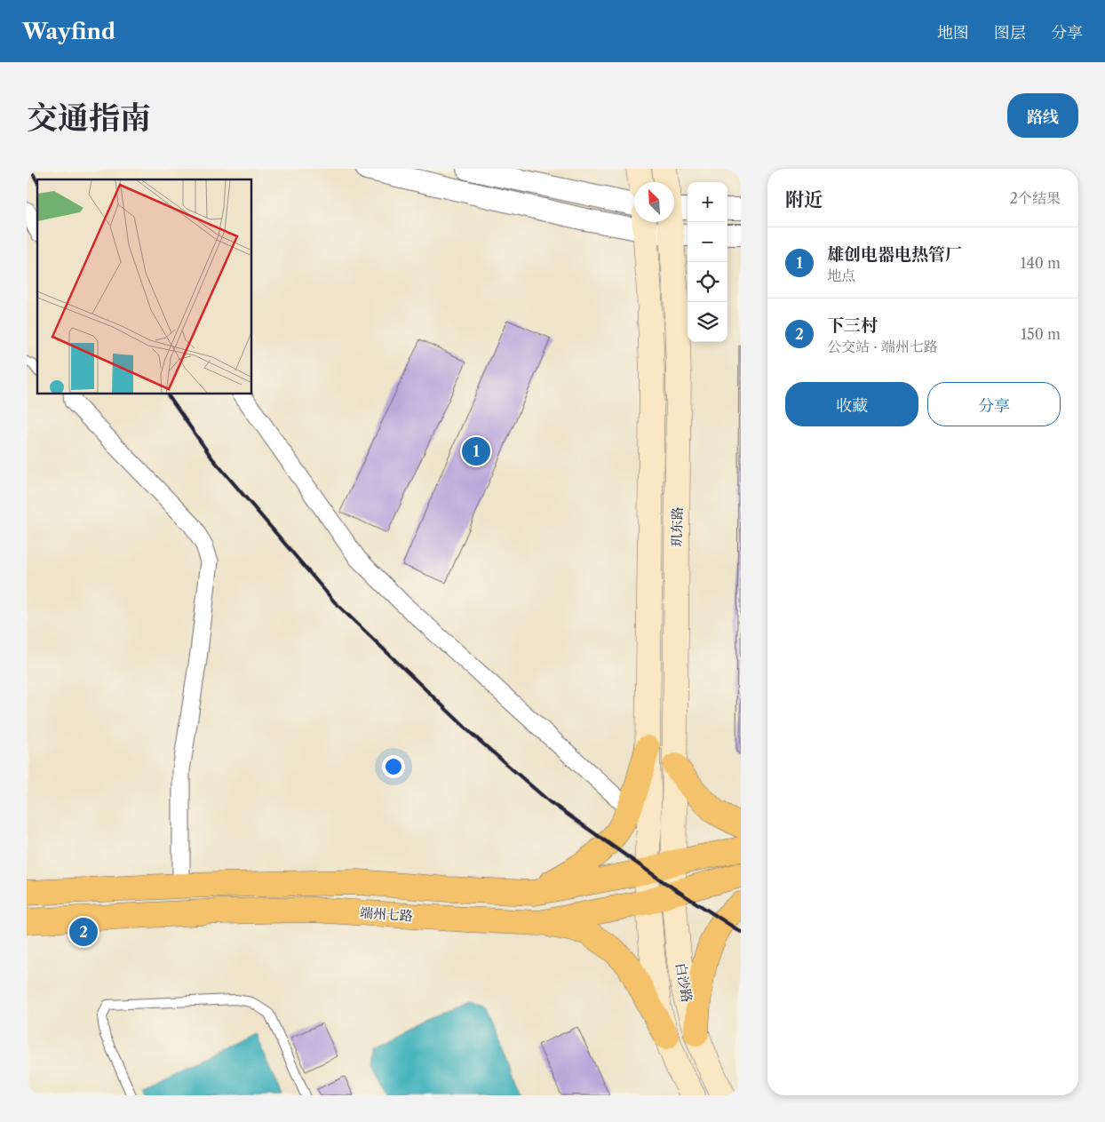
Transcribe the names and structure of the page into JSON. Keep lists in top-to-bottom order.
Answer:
{
  "streets": {
    "main road": ["玑东路", "端州七路", "白沙路"]
  },
  "crossings": [
    ["玑东路", "白沙路"],
    ["端州七路", "白沙路"]
  ],
  "north": "top left",
  "page": {
    "header": "Wayfind",
    "nav": ["地图", "图层", "分享"],
    "title": "交通指南",
    "buttons": [
      "路线",
      ["收藏", "分享"]
    ],
    "heading": ["附近", "2个结果"],
    "map_buttons": ["+", "−"],
    "list": [
      {
        "mark": "1",
        "name": "雄创电器电热管厂",
        "note": "地点",
        "value": "140 m"
      },
      {
        "mark": "2",
        "name": "下三村",
        "note": "公交站 · 端州七路",
        "value": "150 m"
      }
    ],
    "pins": ["1", "2"]
  }
}
